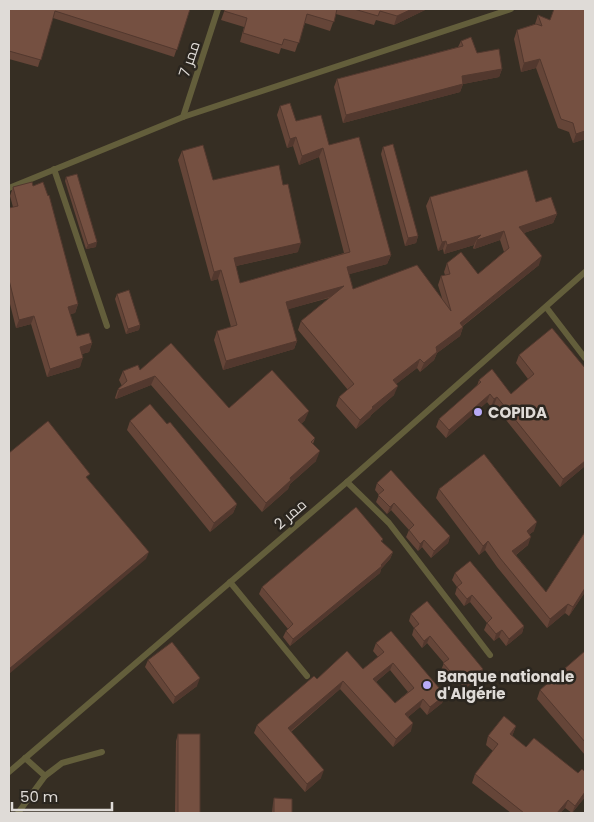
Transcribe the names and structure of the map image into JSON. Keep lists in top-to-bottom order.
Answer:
{
  "streets": {
    "lane": ["ممر 7", "ممر 2"]
  },
  "places": ["COPIDA", "Banque nationale d'Algérie"],
  "scale_bar": "50 m"
}
